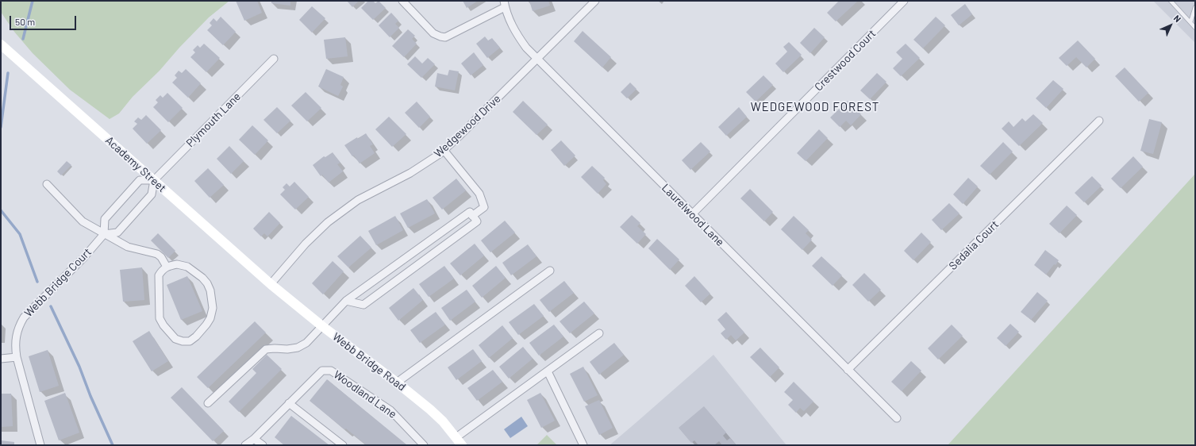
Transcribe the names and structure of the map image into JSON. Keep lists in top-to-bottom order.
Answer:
{
  "streets": {
    "street": [
      "Crestwood Court",
      "Plymouth Lane",
      "Wedgewood Drive",
      "Academy Street",
      "Laurelwood Lane",
      "Sedalia Court",
      "Webb Bridge Court",
      "Webb Bridge Road",
      "Woodland Lane"
    ]
  },
  "crossings": [
    ["Crestwood Court", "Laurelwood Lane"],
    ["Plymouth Lane", "Academy Street"],
    ["Wedgewood Drive", "Academy Street"],
    ["Wedgewood Drive", "Laurelwood Lane"],
    ["Wedgewood Drive", "Webb Bridge Road"],
    ["Academy Street", "Webb Bridge Road"],
    ["Laurelwood Lane", "Sedalia Court"]
  ],
  "districts": ["WEDGEWOOD FOREST"],
  "scale_bar": "50 m",
  "north": "top right"
}
